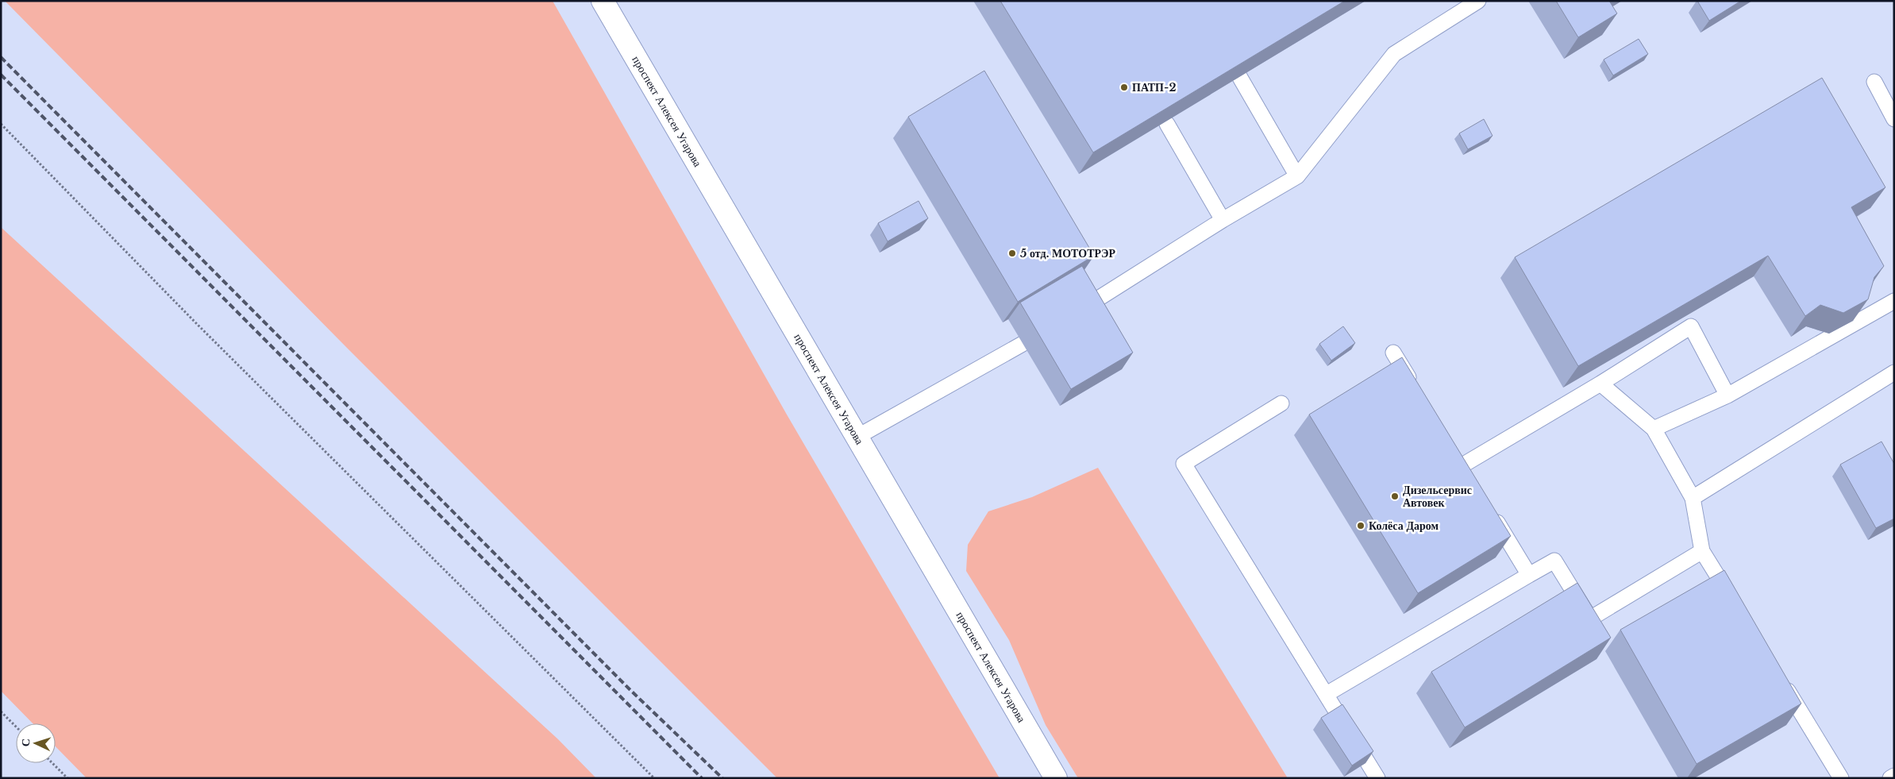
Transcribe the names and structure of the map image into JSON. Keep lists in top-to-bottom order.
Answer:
{
  "streets": {
    "street": ["проспект Алексея Угарова"]
  },
  "places": [
    "ПАТП-2",
    "5 отд. МОТОТРЭР",
    "Дизельсервис Автовек",
    "Колёса Даром"
  ],
  "north": "left"
}
